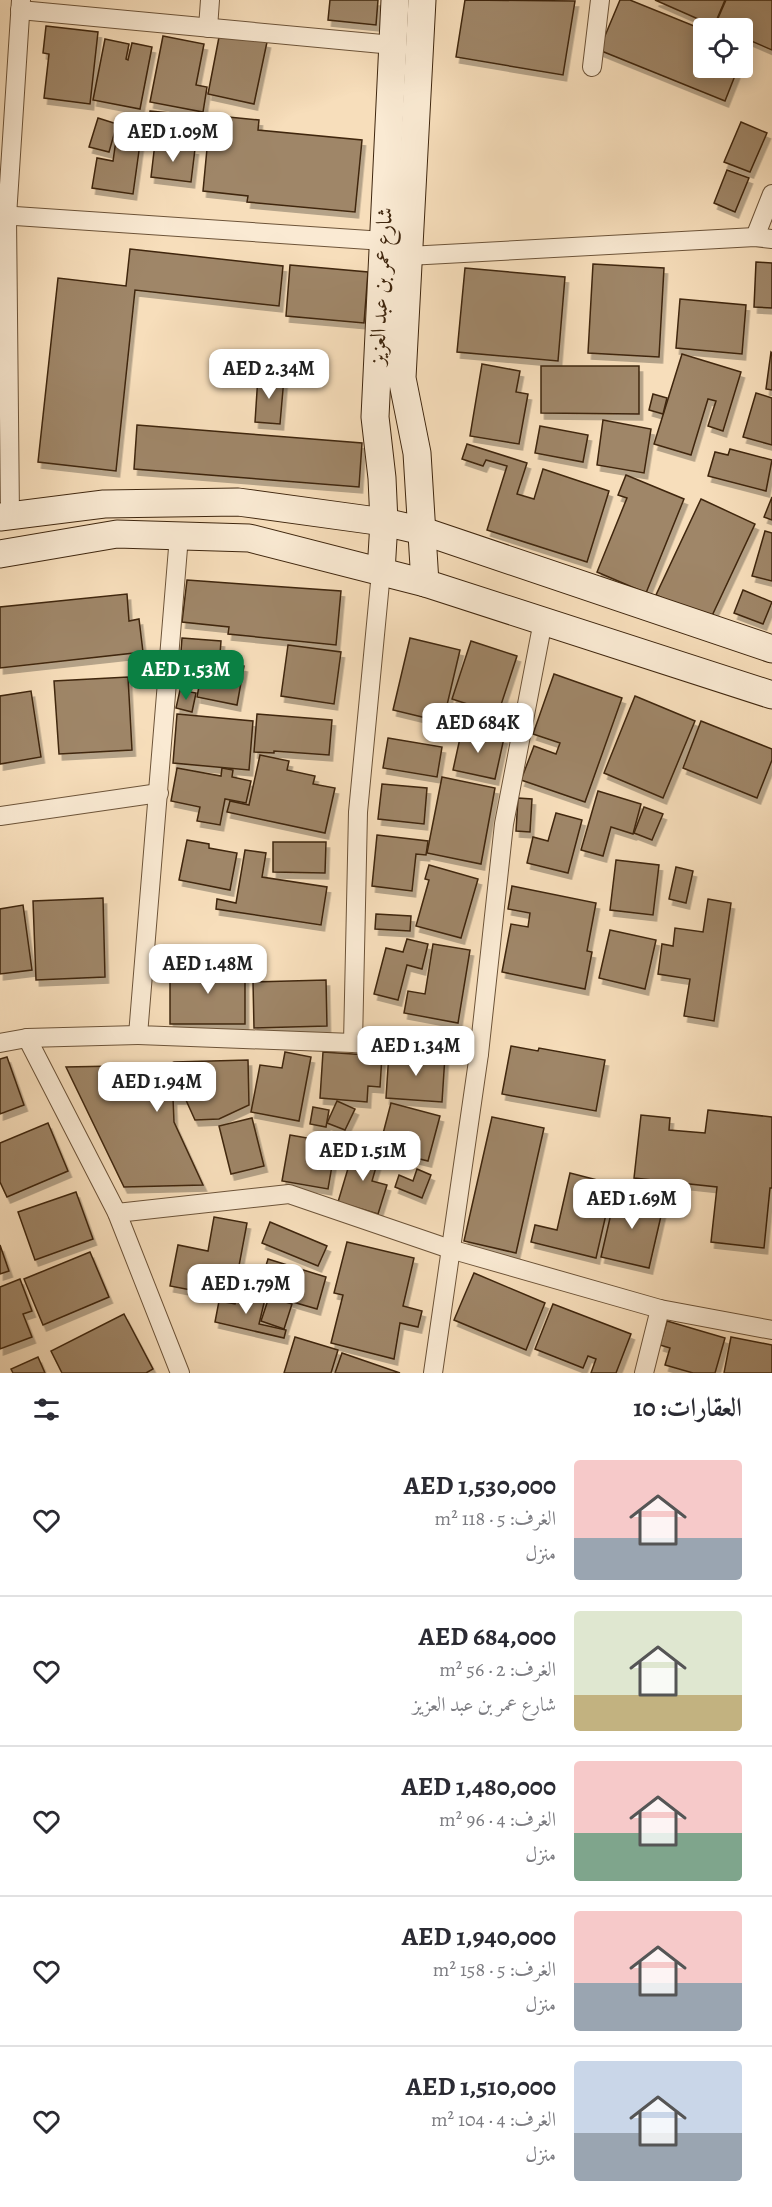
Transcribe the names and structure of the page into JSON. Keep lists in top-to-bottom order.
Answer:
{
  "streets": {
    "main road": ["شارع عمر بن عبد العزيز"]
  },
  "page": {
    "price": [
      "AED 1.09M",
      "AED 2.34M",
      "AED 1.53M",
      "AED 684K",
      "AED 1.48M",
      "AED 1.34M",
      "AED 1.94M",
      "AED 1.51M",
      "AED 1.69M",
      "AED 1.79M"
    ],
    "heading": "العقارات: 10",
    "list": [
      {
        "name": "AED 1,530,000",
        "note": "الغرف: 5 · 118 m² · منزل"
      },
      {
        "name": "AED 684,000",
        "note": "الغرف: 2 · 56 m² · شارع عمر بن عبد العزيز"
      },
      {
        "name": "AED 1,480,000",
        "note": "الغرف: 4 · 96 m² · منزل"
      },
      {
        "name": "AED 1,940,000",
        "note": "الغرف: 5 · 158 m² · منزل"
      },
      {
        "name": "AED 1,510,000",
        "note": "الغرف: 4 · 104 m² · منزل"
      }
    ]
  }
}
